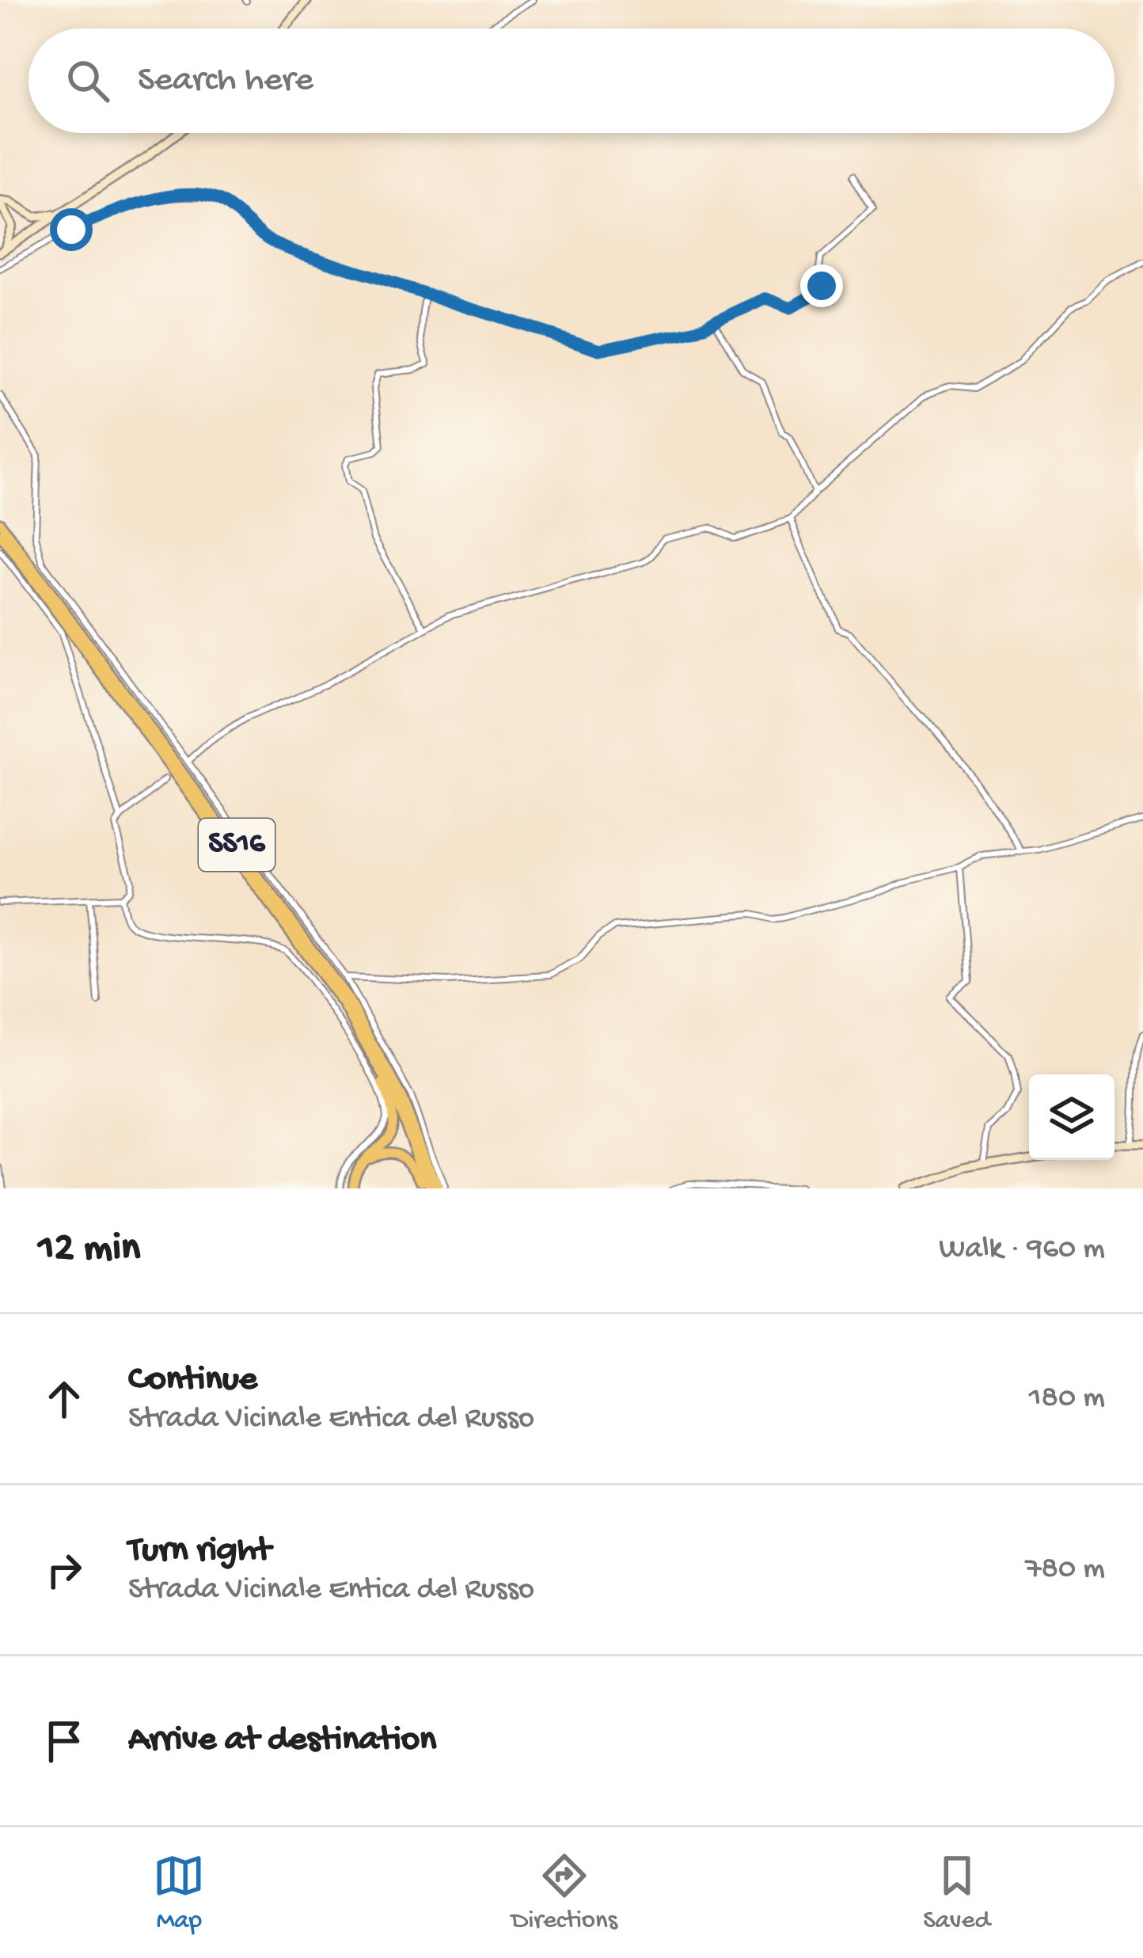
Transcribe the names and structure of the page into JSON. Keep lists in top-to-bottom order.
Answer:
{
  "streets": {
    "highway": ["SS16"]
  },
  "page": {
    "search": "Search here",
    "heading": ["12 min", "Walk · 960 m"],
    "list": [
      ["Continue", "Strada Vicinale Entica del Russo", "180 m"],
      ["Turn right", "Strada Vicinale Entica del Russo", "780 m"],
      "Arrive at destination"
    ],
    "nav": ["Map", "Directions", "Saved"]
  }
}
